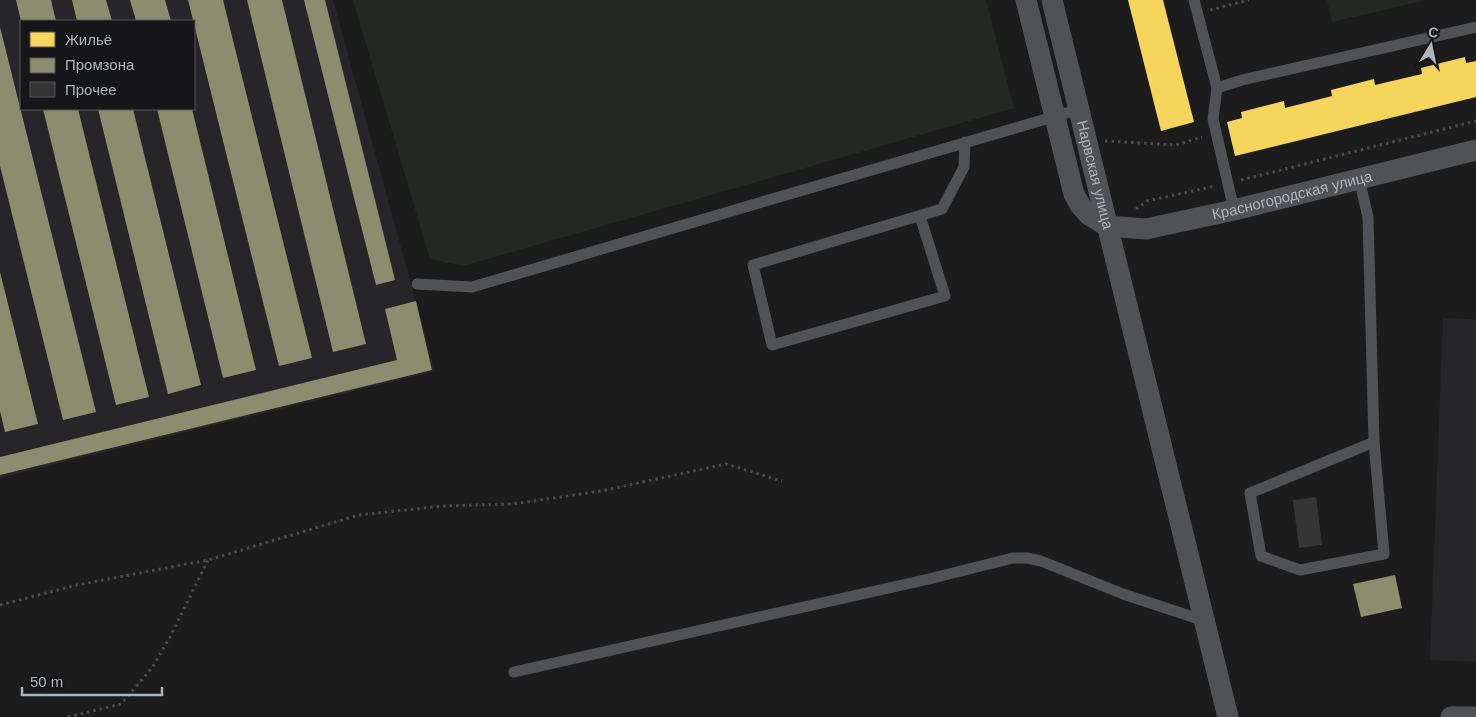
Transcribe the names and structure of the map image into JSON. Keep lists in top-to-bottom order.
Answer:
{
  "streets": {
    "street": ["Нарвская улица", "Красногородская улица"]
  },
  "crossings": [
    ["Нарвская улица", "Красногородская улица"]
  ],
  "legend": ["Жильё", "Промзона", "Прочее"],
  "scale_bar": "50 m",
  "north": "top"
}
